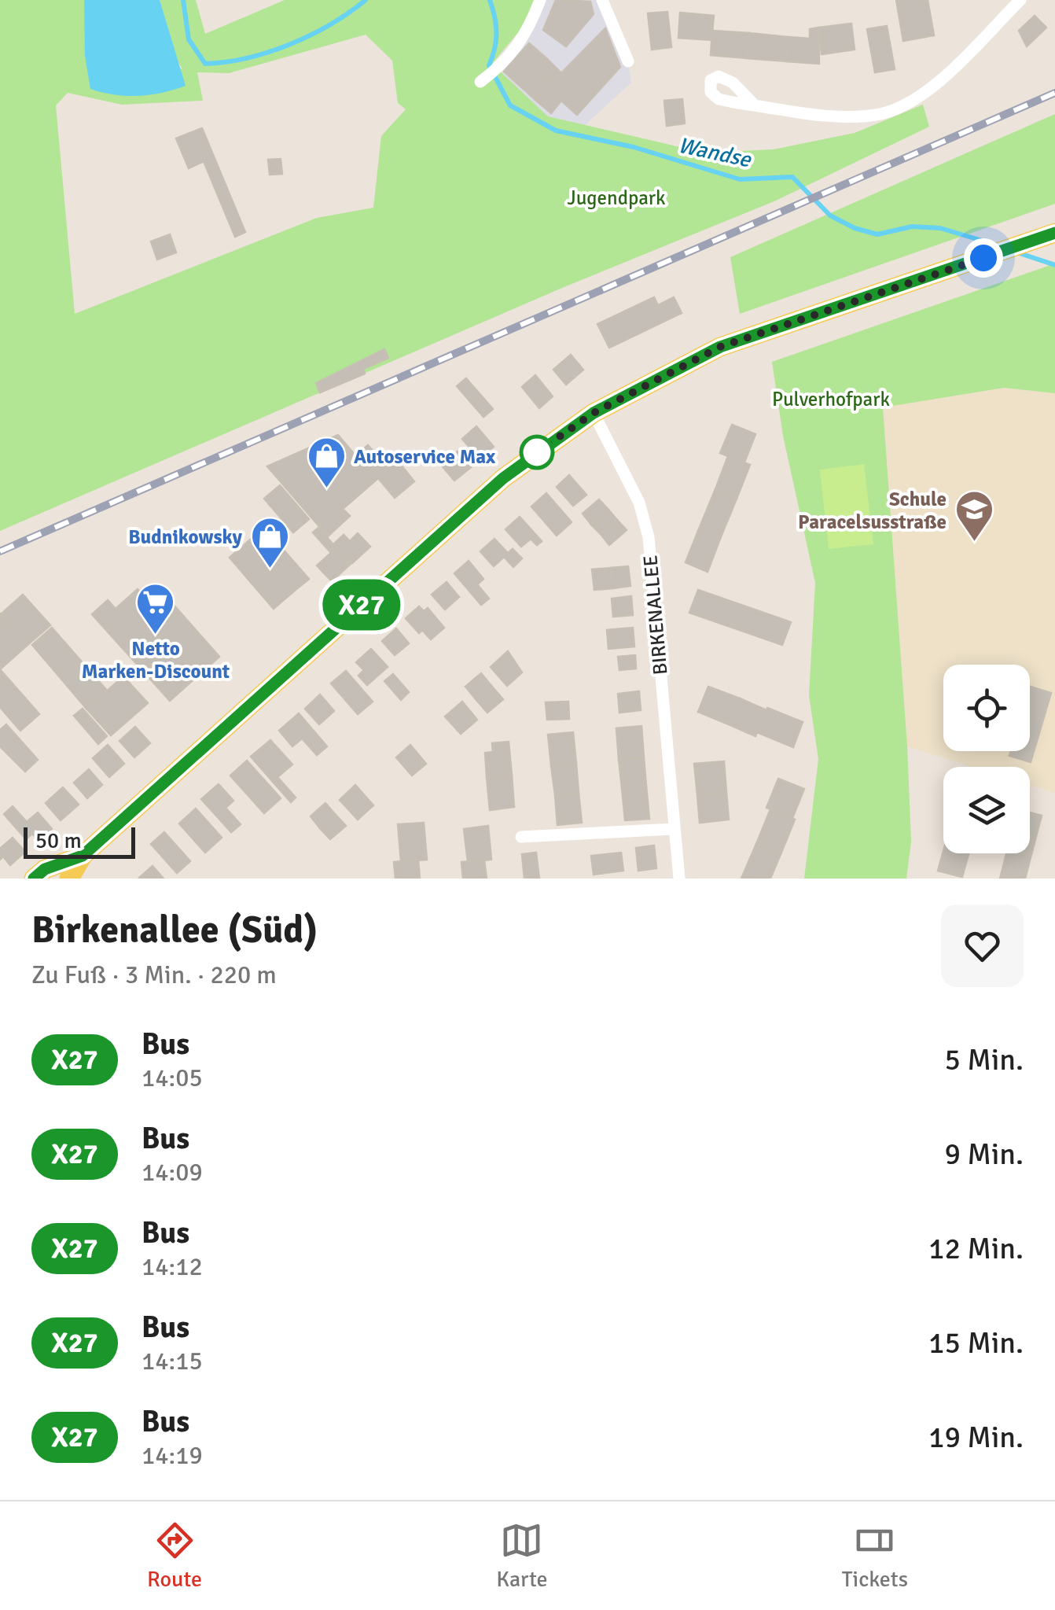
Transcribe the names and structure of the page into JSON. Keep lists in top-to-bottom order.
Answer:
{
  "streets": {
    "street": ["BIRKENALLEE"]
  },
  "water": ["Wandse"],
  "parks": ["Jugendpark", "Pulverhofpark"],
  "places": {
    "shop": ["Autoservice Max", "Budnikowsky"],
    "school or university": ["Schule Paracelsusstraße"],
    "supermarket": ["Netto Marken-Discount"]
  },
  "lines": ["bus line X27"],
  "scale_bar": "50 m",
  "page": {
    "on_map": "X27",
    "scale": "50 m",
    "heading": ["Birkenallee (Süd)", "Zu Fuß · 3 Min. · 220 m"],
    "list": [
      {
        "mark": "X27",
        "name": "Bus",
        "note": "14:05",
        "value": "5 Min."
      },
      {
        "mark": "X27",
        "name": "Bus",
        "note": "14:09",
        "value": "9 Min."
      },
      {
        "mark": "X27",
        "name": "Bus",
        "note": "14:12",
        "value": "12 Min."
      },
      {
        "mark": "X27",
        "name": "Bus",
        "note": "14:15",
        "value": "15 Min."
      },
      {
        "mark": "X27",
        "name": "Bus",
        "note": "14:19",
        "value": "19 Min."
      }
    ],
    "tabs": ["Route", "Karte", "Tickets"]
  }
}
